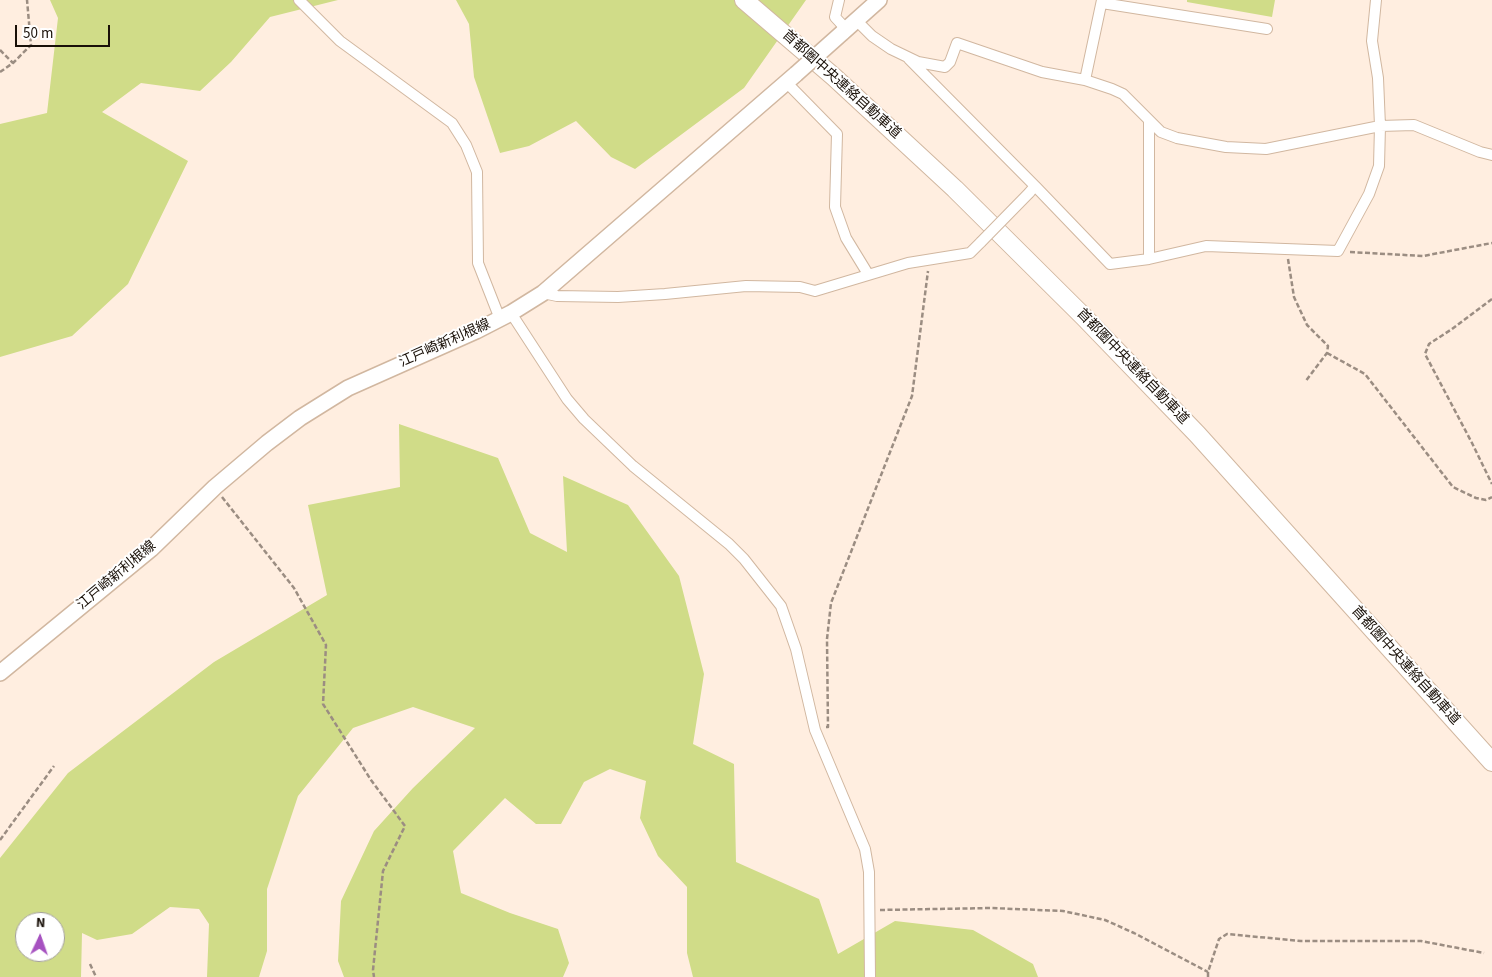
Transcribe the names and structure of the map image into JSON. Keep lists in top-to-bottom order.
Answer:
{
  "streets": {
    "highway": ["首都圏中央連絡自動車道"],
    "main road": ["江戸崎新利根線"]
  },
  "scale_bar": "50 m",
  "north": "top"
}
